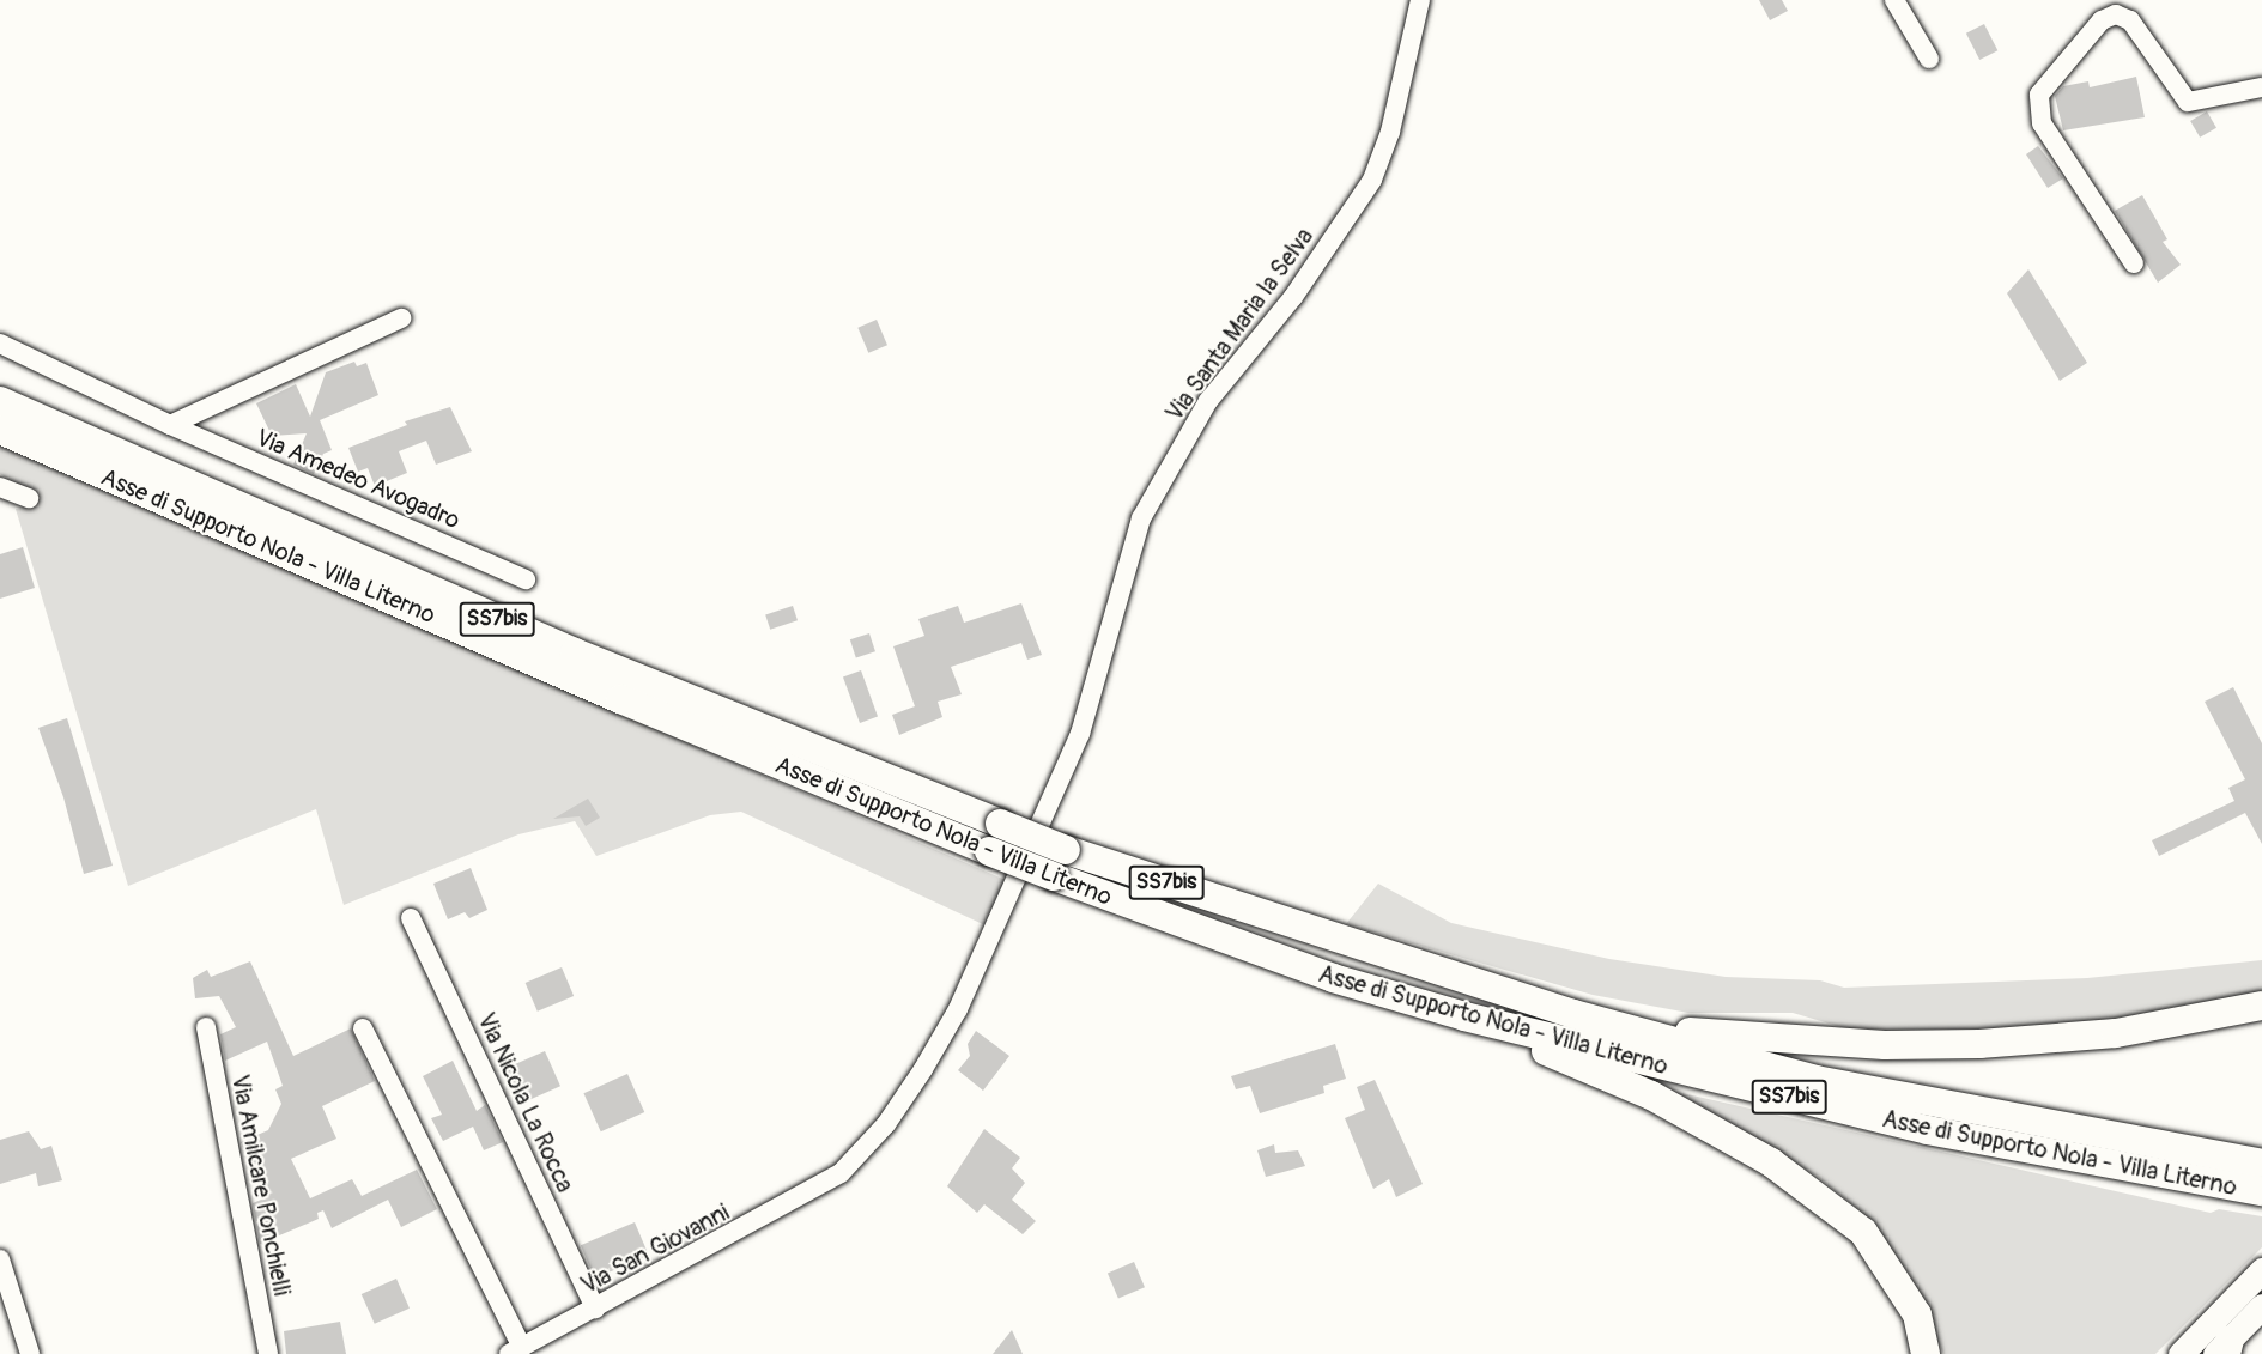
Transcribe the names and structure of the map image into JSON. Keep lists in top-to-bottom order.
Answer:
{
  "streets": {
    "highway": ["Asse di Supporto Nola - Villa Literno", "SS7bis"],
    "street": [
      "Via Santa Maria la Selva",
      "Via Amedeo Avogadro",
      "Via Nicola La Rocca",
      "Via Amilcare Ponchielli",
      "Via San Giovanni"
    ]
  },
  "crossings": [
    ["Via Santa Maria la Selva", "Via San Giovanni"],
    ["Via Nicola La Rocca", "Via San Giovanni"]
  ]
}
